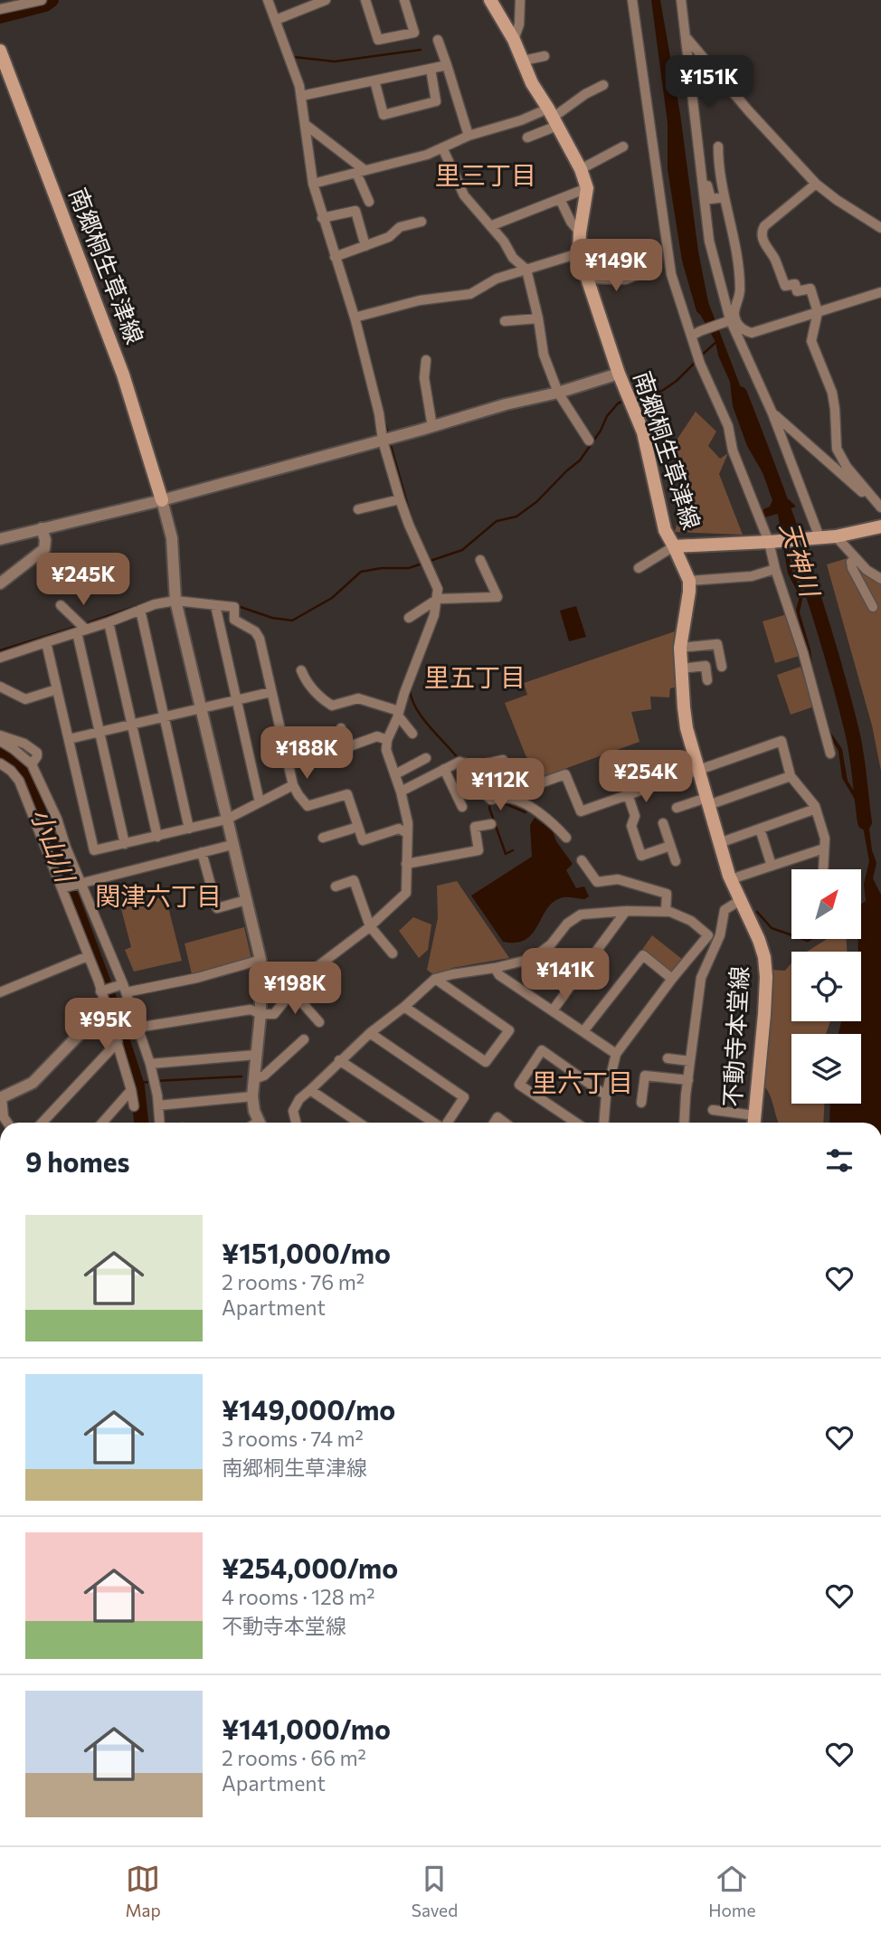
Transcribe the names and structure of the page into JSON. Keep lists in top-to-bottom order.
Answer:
{
  "streets": {
    "main road": ["南郷桐生草津線", "不動寺本堂線"]
  },
  "districts": [
    "里三丁目",
    "里五丁目",
    "関津六丁目",
    "里六丁目"
  ],
  "water": ["天神川", "小山川"],
  "north": "top right",
  "page": {
    "price": [
      "¥151K",
      "¥149K",
      "¥245K",
      "¥188K",
      "¥254K",
      "¥112K",
      "¥141K",
      "¥198K",
      "¥95K"
    ],
    "heading": "9 homes",
    "list": [
      {
        "name": "¥151,000/mo",
        "note": "2 rooms · 76 m² · Apartment"
      },
      {
        "name": "¥149,000/mo",
        "note": "3 rooms · 74 m² · 南郷桐生草津線"
      },
      {
        "name": "¥254,000/mo",
        "note": "4 rooms · 128 m² · 不動寺本堂線"
      },
      {
        "name": "¥141,000/mo",
        "note": "2 rooms · 66 m² · Apartment"
      }
    ],
    "tabs": ["Map", "Saved", "Home"]
  }
}
